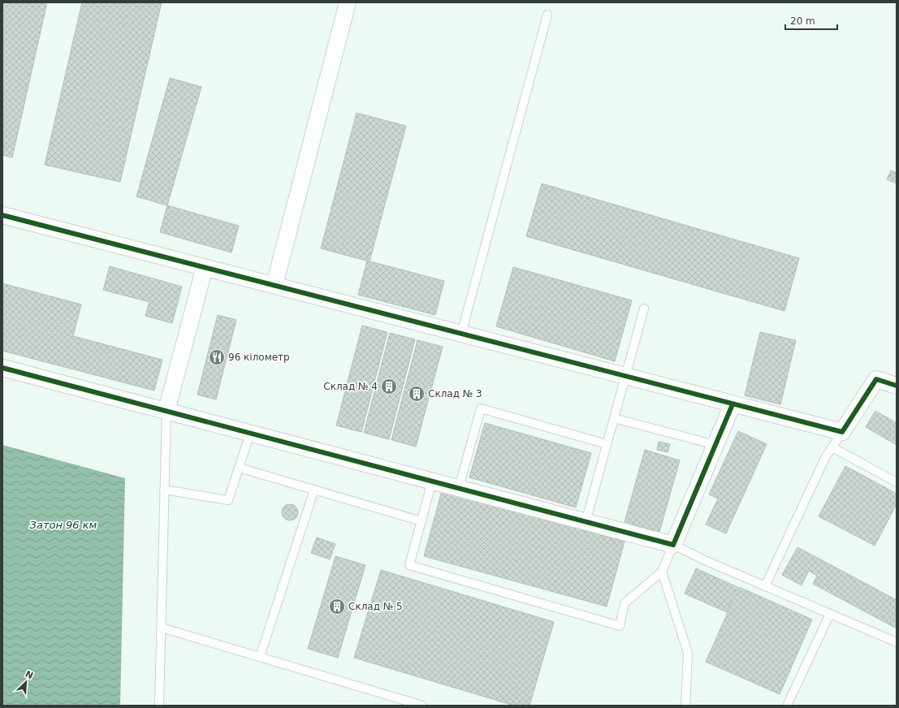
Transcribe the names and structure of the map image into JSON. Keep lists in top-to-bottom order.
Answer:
{
  "water": ["Затон 96 км"],
  "places": {
    "restaurant": ["96 кілометр"],
    "building": ["Склад № 4", "Склад № 3", "Склад № 5"]
  },
  "scale_bar": "20 m",
  "north": "top right"
}
